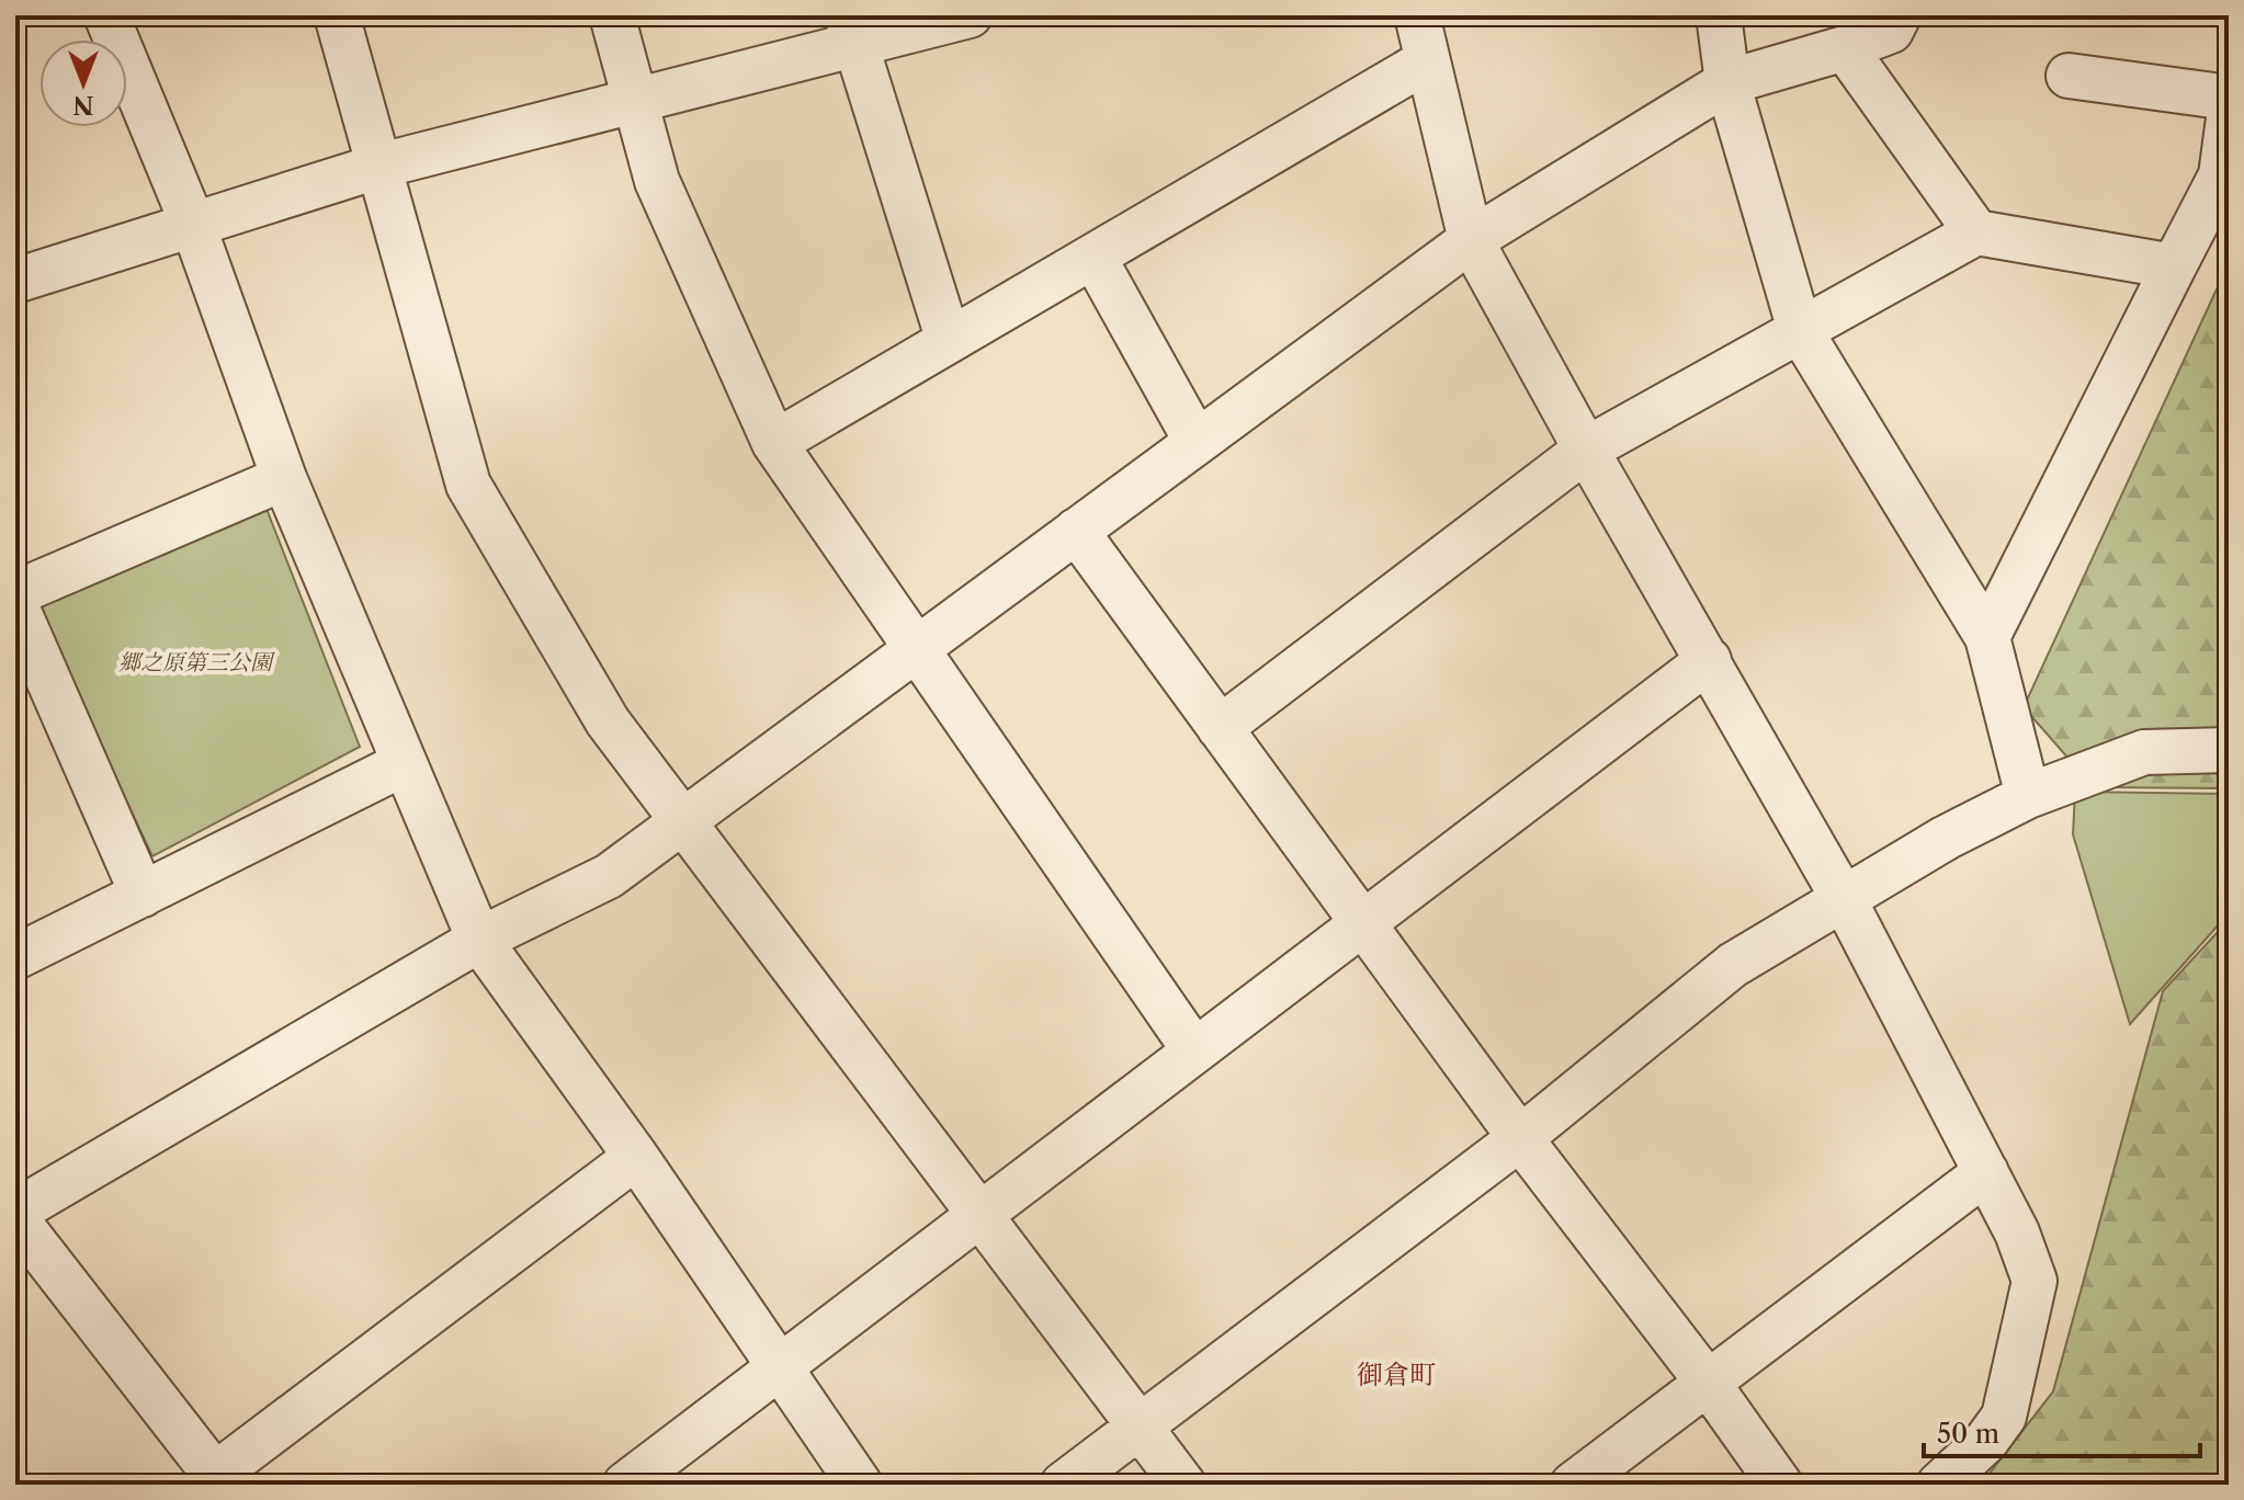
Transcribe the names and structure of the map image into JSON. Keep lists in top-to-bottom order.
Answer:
{
  "districts": ["御倉町"],
  "parks": ["郷之原第三公園"],
  "scale_bar": "50 m",
  "north": "bottom"
}
